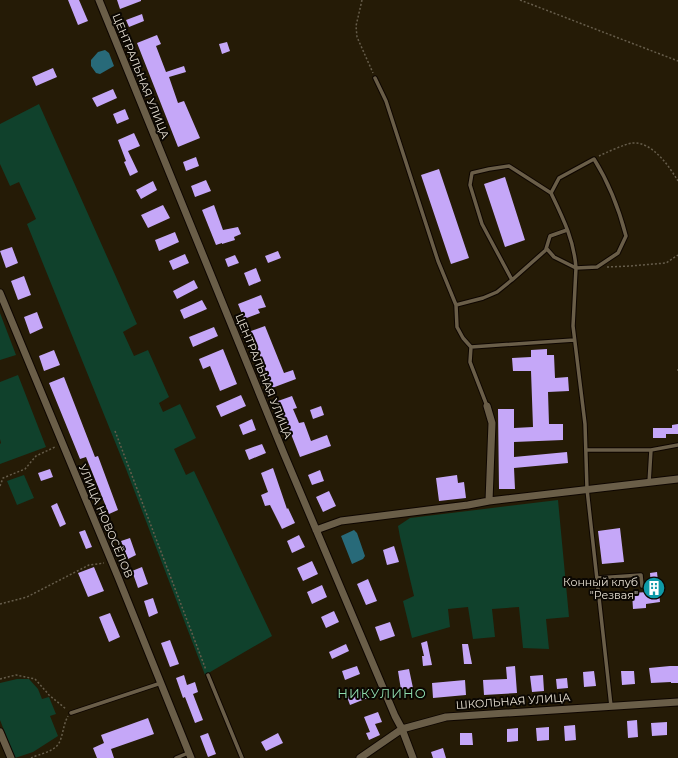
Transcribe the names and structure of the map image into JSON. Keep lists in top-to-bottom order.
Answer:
{
  "streets": {
    "street": ["ЦЕНТРАЛЬНАЯ УЛИЦА", "УЛИЦА НОВОСЁЛОВ", "ШКОЛЬНАЯ УЛИЦА"]
  },
  "crossings": [
    ["ЦЕНТРАЛЬНАЯ УЛИЦА", "ШКОЛЬНАЯ УЛИЦА"]
  ],
  "districts": ["НИКУЛИНО"],
  "places": {
    "building": ["Конный клуб \"Резвая\""]
  }
}
